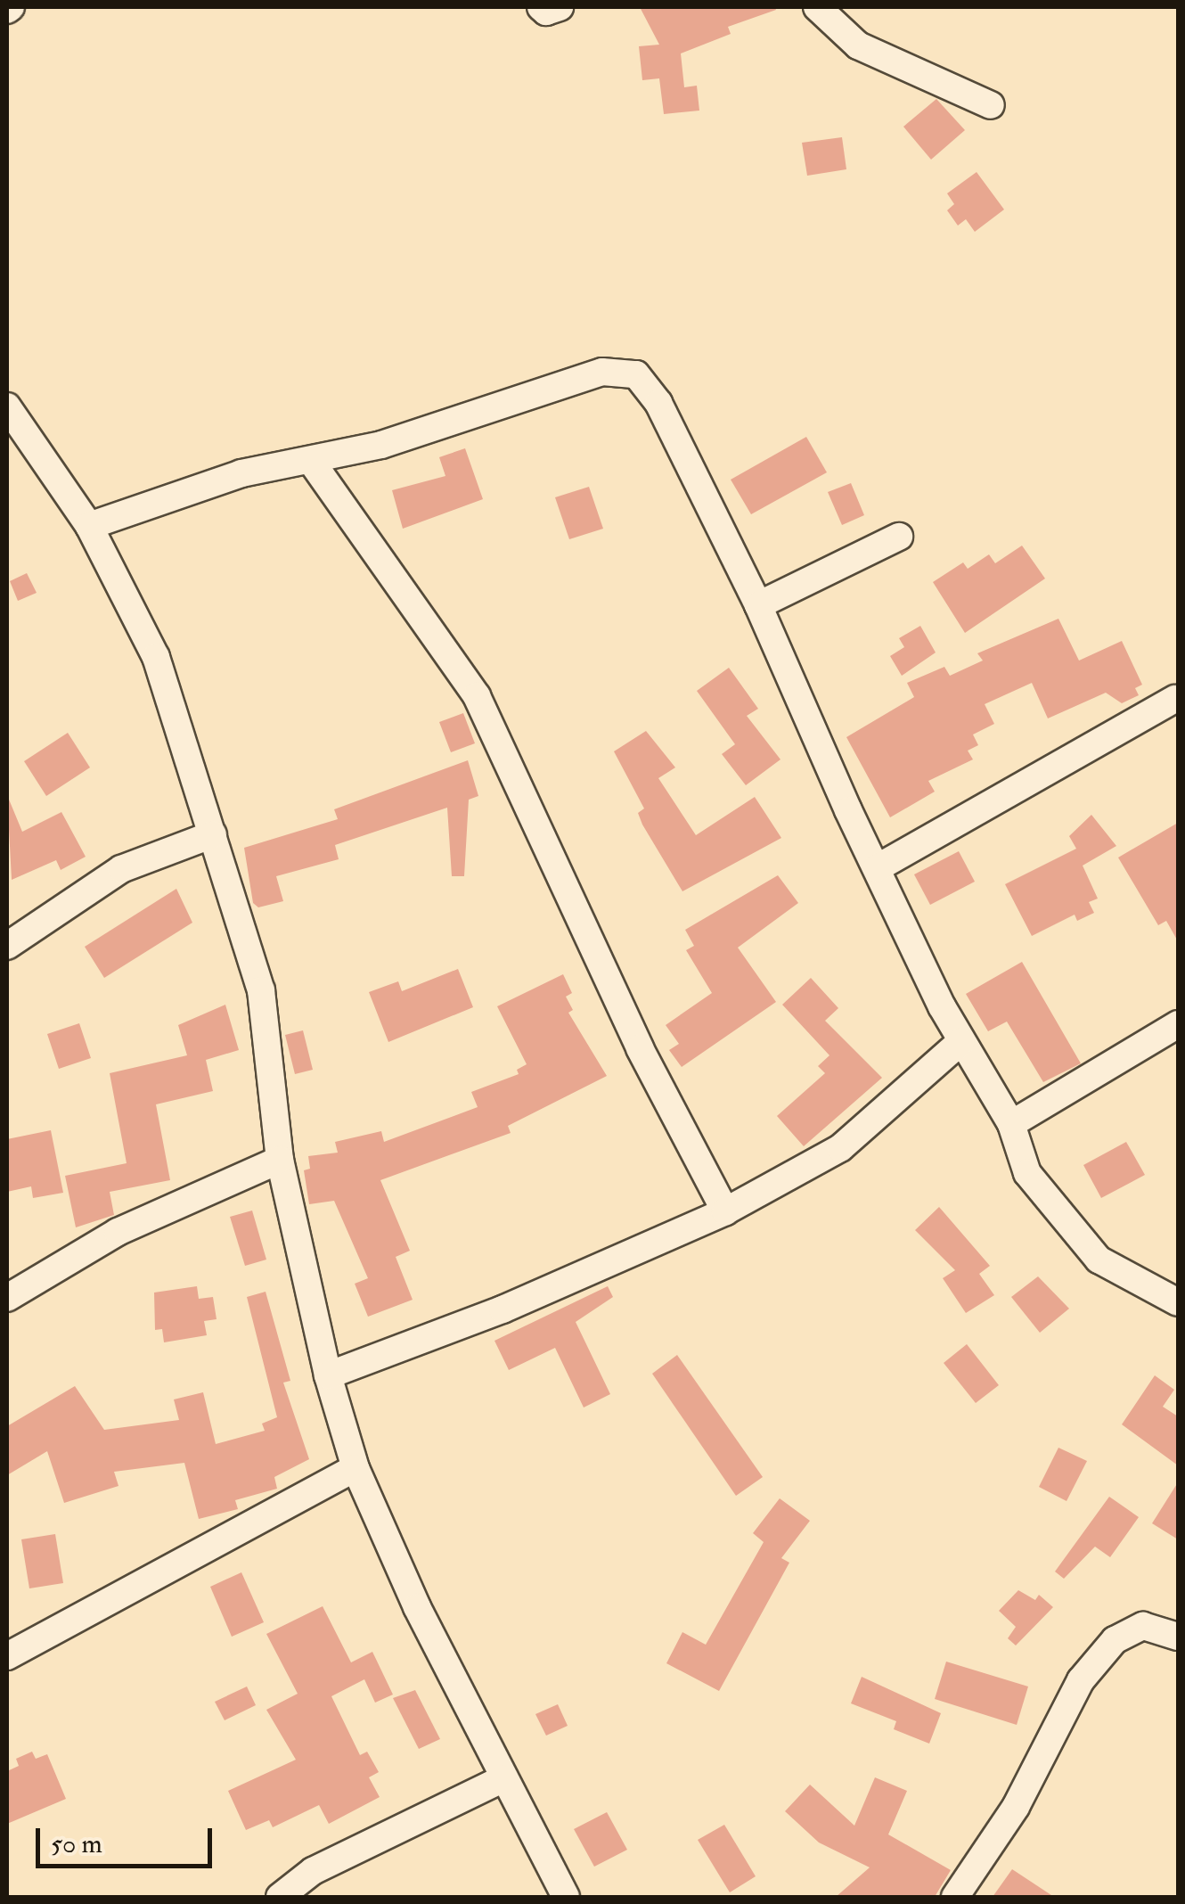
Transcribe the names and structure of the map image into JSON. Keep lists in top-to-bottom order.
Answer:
{
  "scale_bar": "50 m"
}
